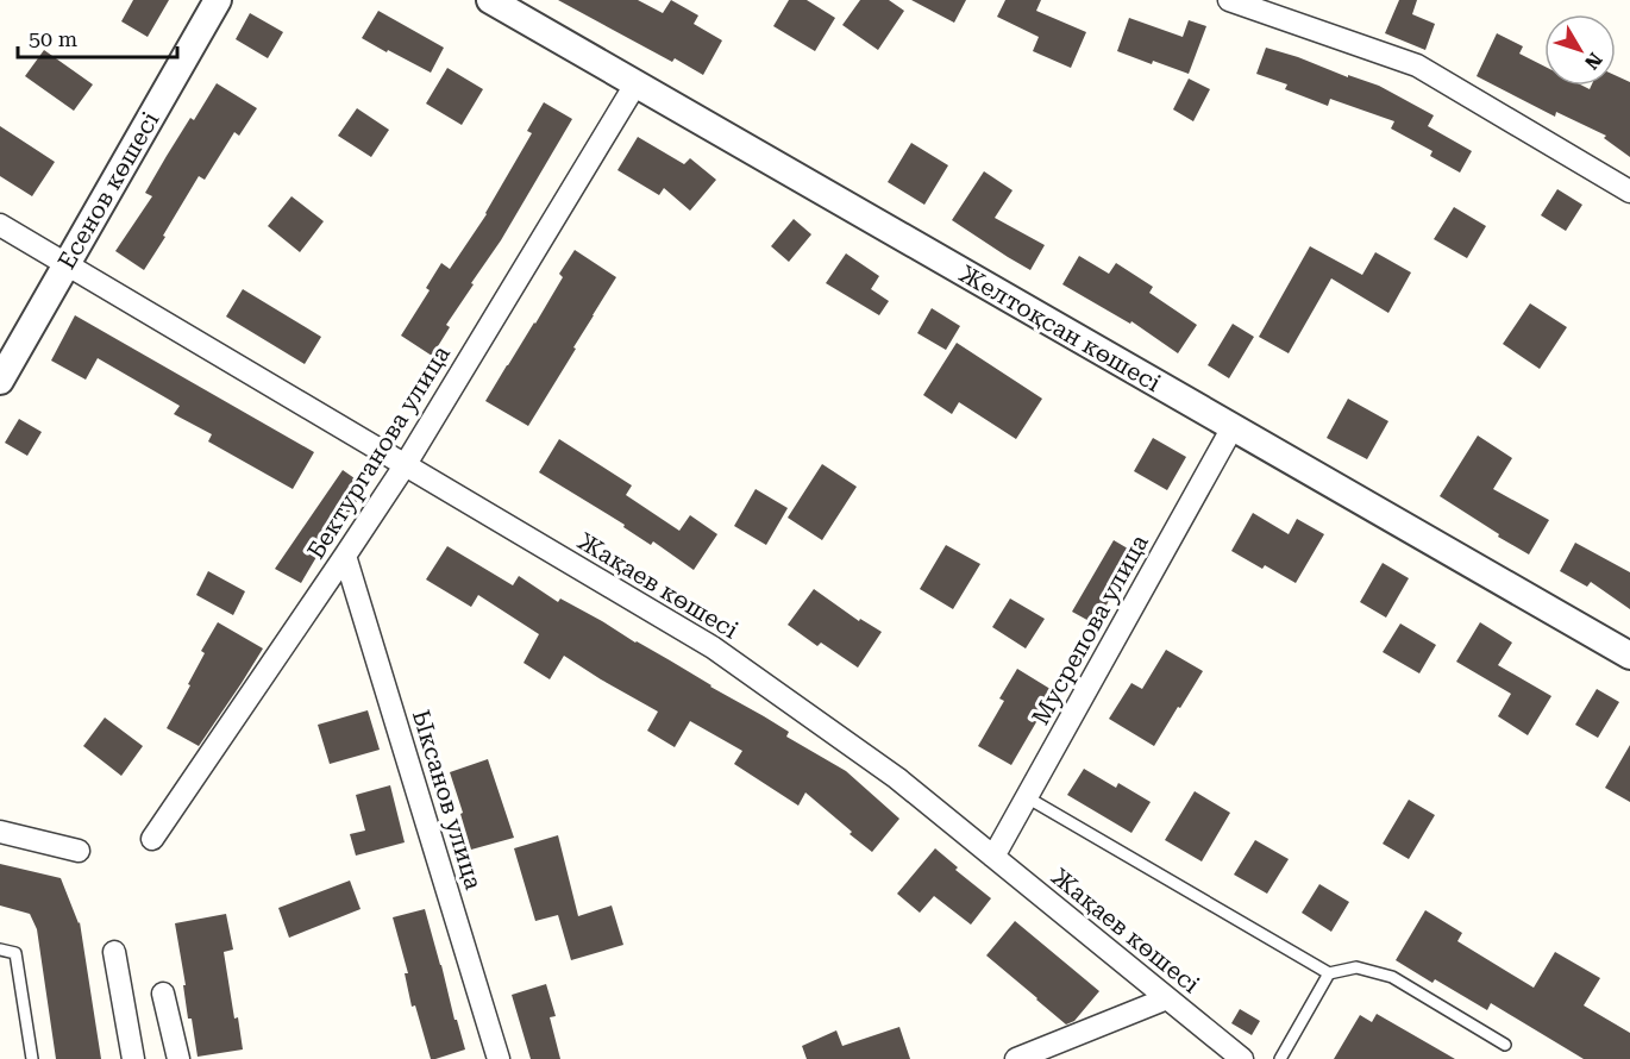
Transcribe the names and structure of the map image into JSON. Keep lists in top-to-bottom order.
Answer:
{
  "streets": {
    "street": [
      "Есенов көшесі",
      "Желтоқсан көшесі",
      "Бектурганова улица",
      "Жақаев көшесі",
      "Мусрепова улица",
      "Ыксанов улица"
    ]
  },
  "crossings": [
    ["Есенов көшесі", "Жақаев көшесі"],
    ["Желтоқсан көшесі", "Бектурганова улица"],
    ["Желтоқсан көшесі", "Мусрепова улица"],
    ["Бектурганова улица", "Жақаев көшесі"],
    ["Бектурганова улица", "Ыксанов улица"],
    ["Жақаев көшесі", "Мусрепова улица"]
  ],
  "scale_bar": "50 m",
  "north": "bottom right"
}
